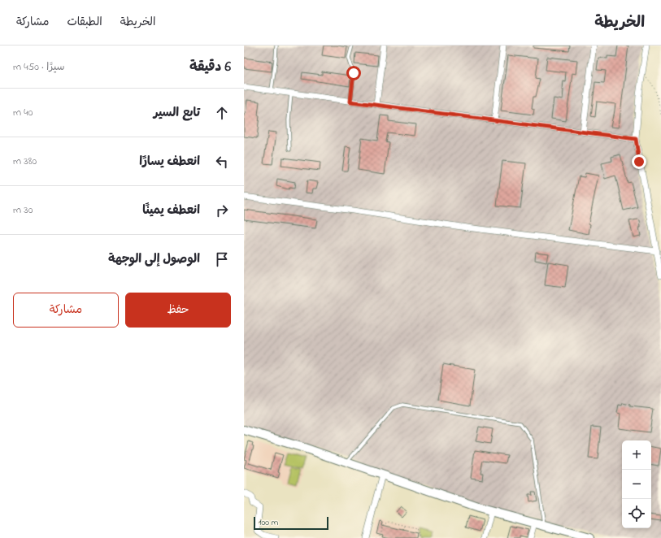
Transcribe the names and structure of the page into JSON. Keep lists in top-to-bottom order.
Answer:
{
  "scale_bar": "100 m",
  "page": {
    "header": "الخريطة",
    "nav": ["الخريطة", "الطبقات", "مشاركة"],
    "heading": ["6 دقيقة", "سيرًا · 450 m"],
    "list": [
      ["تابع السير", "40 m"],
      ["انعطف يسارًا", "380 m"],
      ["انعطف يمينًا", "30 m"],
      "الوصول إلى الوجهة"
    ],
    "buttons": ["حفظ", "مشاركة"],
    "map_buttons": ["+", "−"],
    "scale": "100 m"
  }
}
